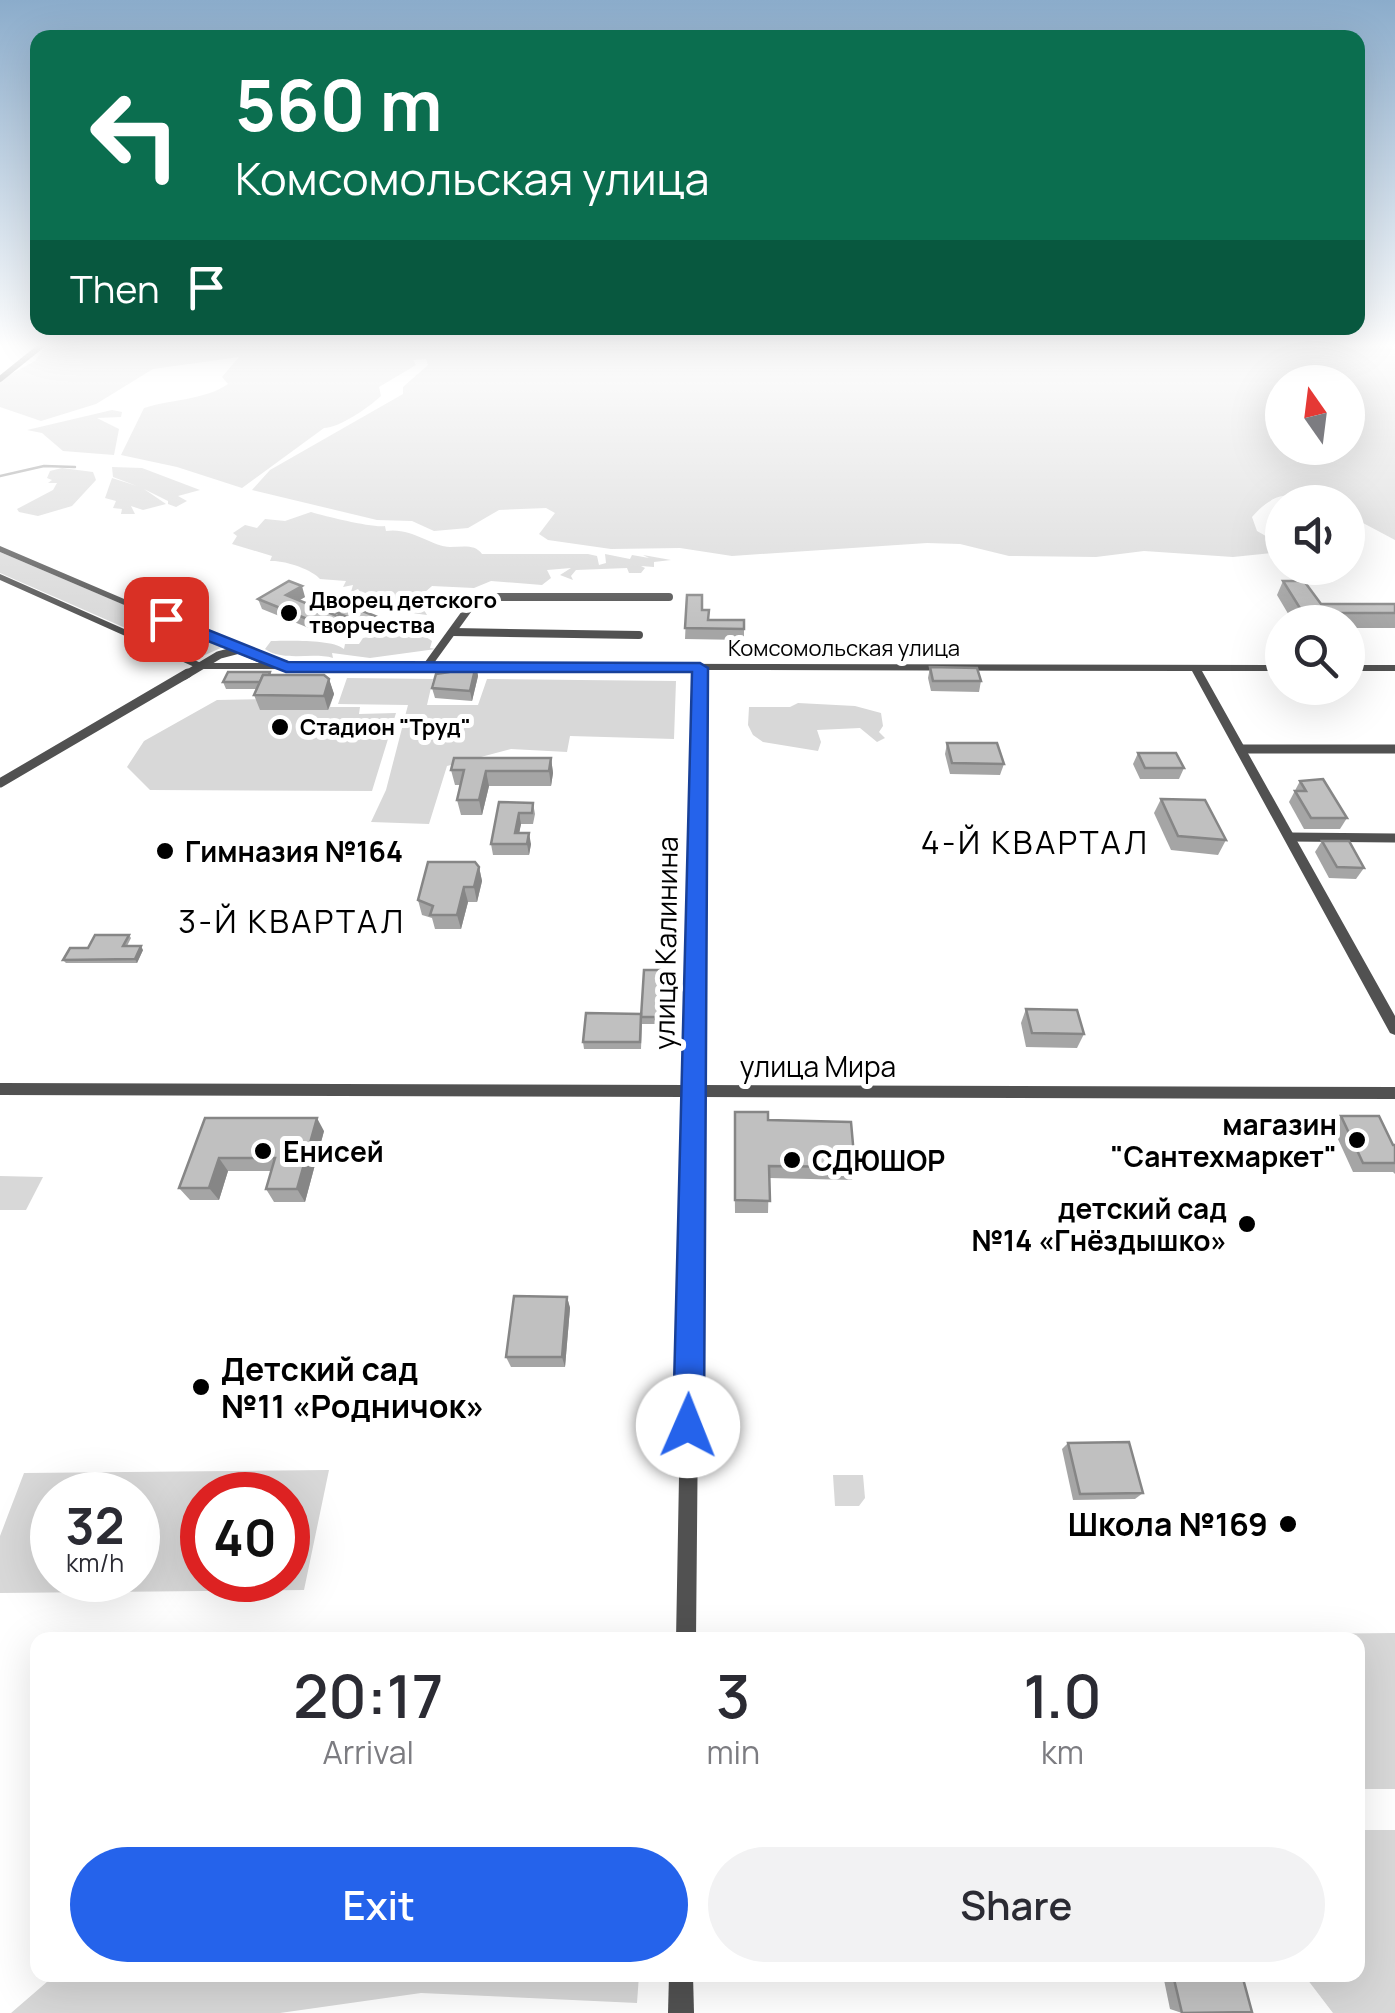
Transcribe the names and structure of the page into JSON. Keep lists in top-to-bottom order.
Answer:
{
  "streets": {
    "street": ["Комсомольская улица", "улица Калинина", "улица Мира"]
  },
  "crossings": [
    ["Комсомольская улица", "улица Калинина"],
    ["улица Калинина", "улица Мира"]
  ],
  "districts": ["4-Й КВАРТАЛ", "3-Й КВАРТАЛ"],
  "places": [
    "Дворец детского творчества",
    "Стадион \"Труд\"",
    "Гимназия №164",
    "магазин \"Сантехмаркет\"",
    "Енисей",
    "СДЮШОР",
    "детский сад №14 «Гнёздышко»",
    "Детский сад №11 «Родничок»",
    "Школа №169"
  ],
  "north": "top",
  "page": {
    "turn": ["560 m", "Комсомольская улица"],
    "then": "Then",
    "speed": "32 km/h",
    "limit": "40",
    "eta": [
      "20:17",
      "Arrival",
      "3",
      "min",
      "1.0",
      "km"
    ],
    "buttons": ["Exit", "Share"]
  }
}
